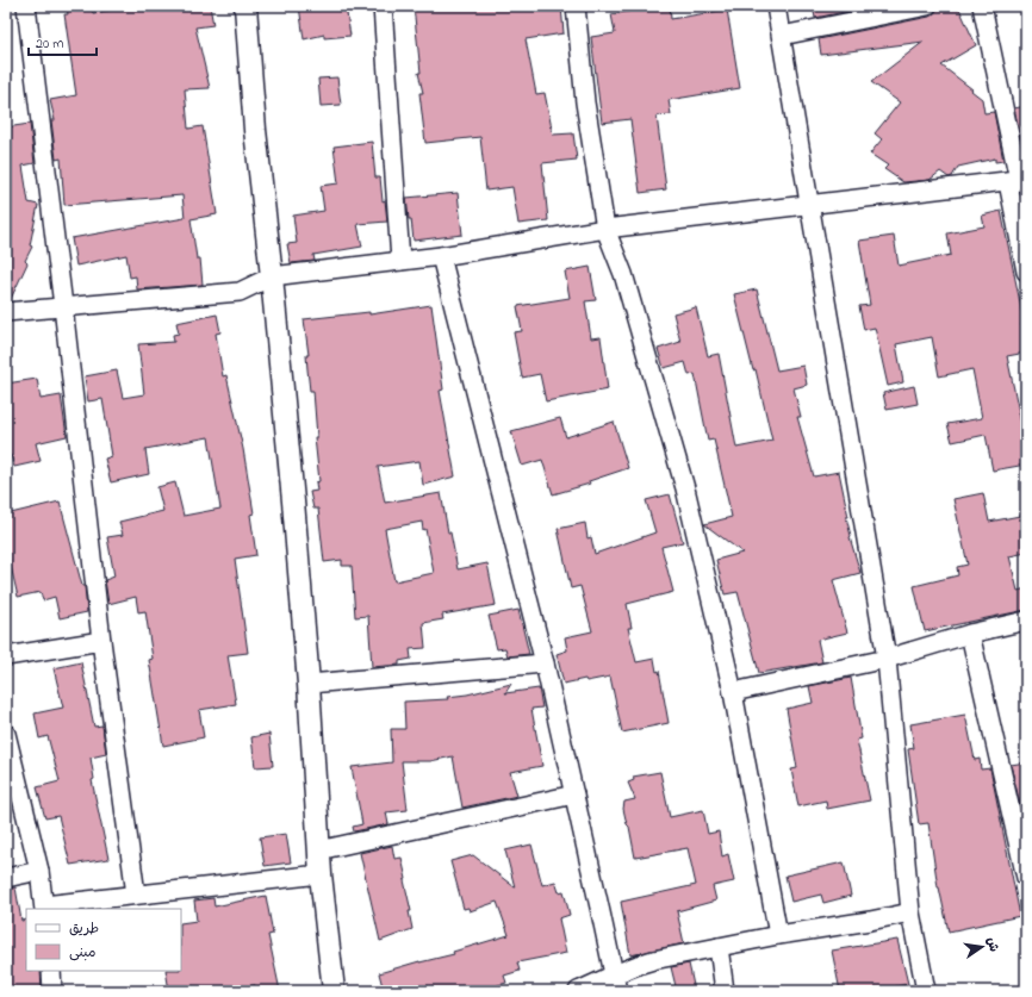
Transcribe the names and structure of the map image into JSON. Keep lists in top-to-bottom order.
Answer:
{
  "legend": ["طريق", "مبنى"],
  "scale_bar": "20 m",
  "north": "right"
}
